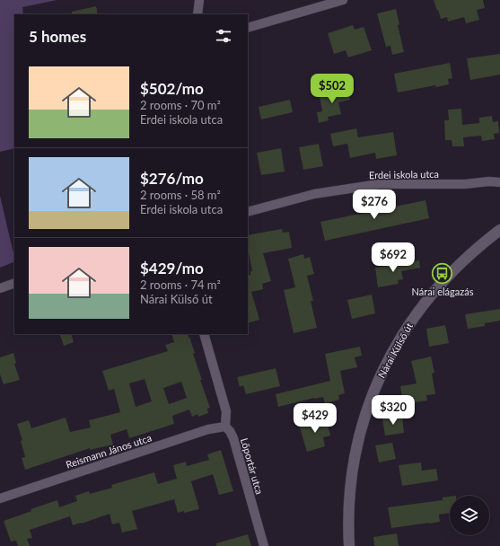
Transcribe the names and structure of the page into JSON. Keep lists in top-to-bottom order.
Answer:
{
  "streets": {
    "street": [
      "Erdei iskola utca",
      "Nárai Külső út",
      "Reismann János utca",
      "Lőportár utca"
    ]
  },
  "crossings": [
    ["Reismann János utca", "Lőportár utca"]
  ],
  "places": {
    "bus stop": ["Nárai elágazás"]
  },
  "page": {
    "heading": "5 homes",
    "list": [
      {
        "name": "$502/mo",
        "note": "2 rooms · 70 m² · Erdei iskola utca"
      },
      {
        "name": "$276/mo",
        "note": "2 rooms · 58 m² · Erdei iskola utca"
      },
      {
        "name": "$429/mo",
        "note": "2 rooms · 74 m² · Nárai Külső út"
      }
    ],
    "price": [
      "$502",
      "$276",
      "$692",
      "$320",
      "$429"
    ]
  }
}
